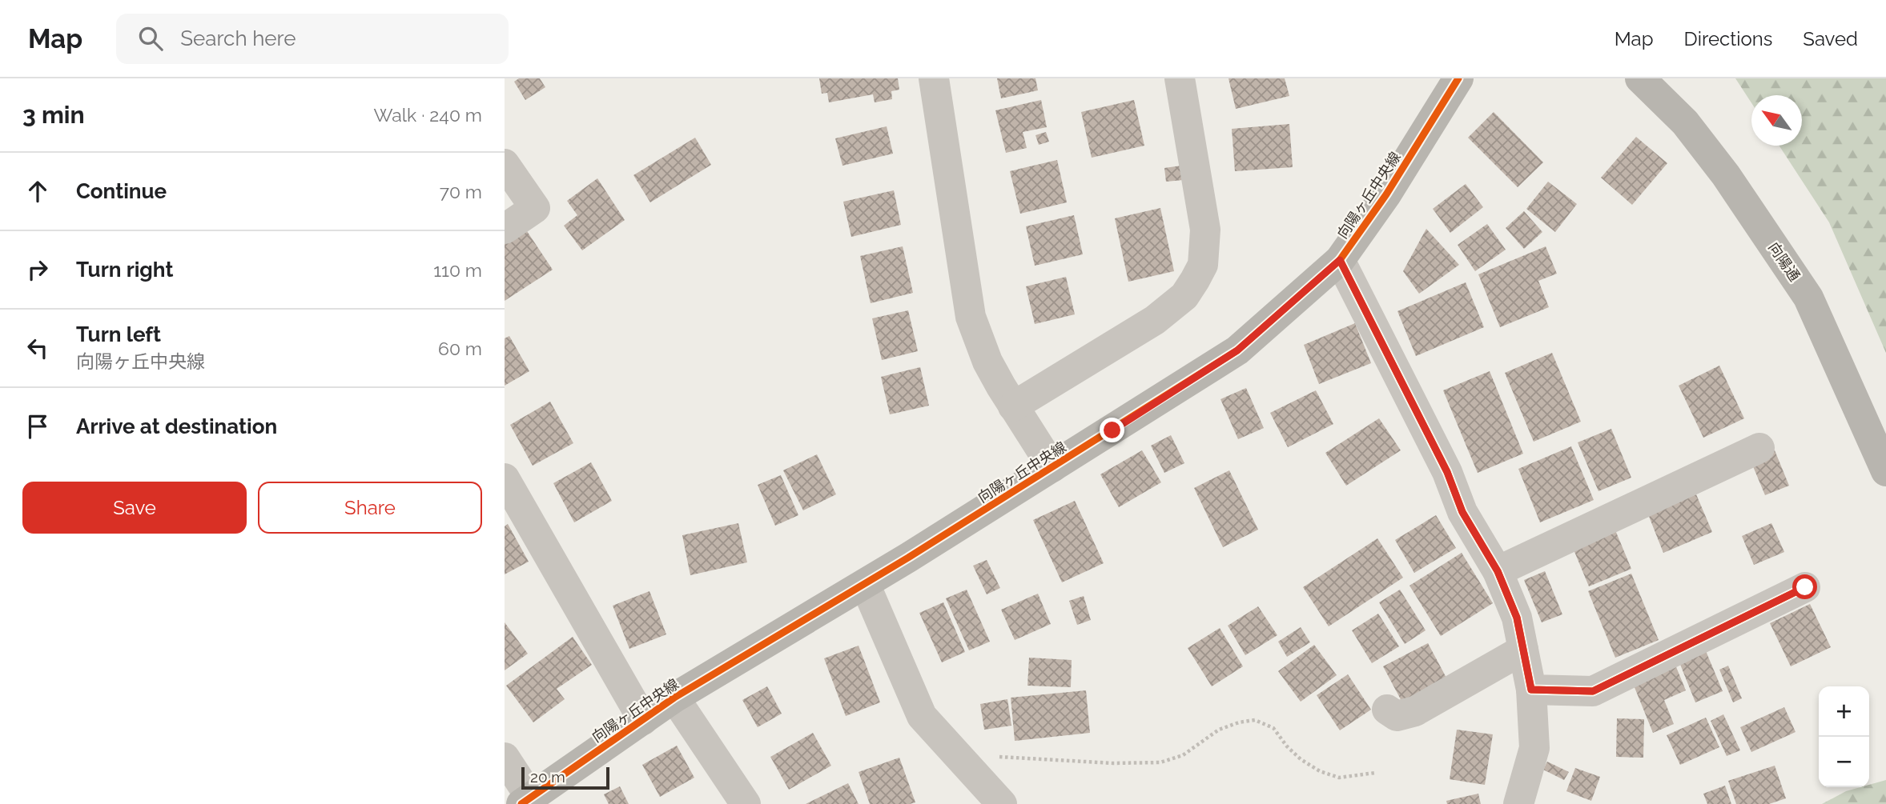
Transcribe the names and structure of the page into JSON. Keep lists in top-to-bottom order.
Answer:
{
  "streets": {
    "street": ["向陽ヶ丘中央線", "向陽通"]
  },
  "scale_bar": "20 m",
  "north": "top left",
  "page": {
    "header": "Map",
    "search": "Search here",
    "nav": ["Map", "Directions", "Saved"],
    "heading": ["3 min", "Walk · 240 m"],
    "list": [
      ["Continue", "70 m"],
      ["Turn right", "110 m"],
      ["Turn left", "向陽ヶ丘中央線", "60 m"],
      "Arrive at destination"
    ],
    "buttons": ["Save", "Share"],
    "map_buttons": ["+", "−"],
    "scale": "20 m"
  }
}
